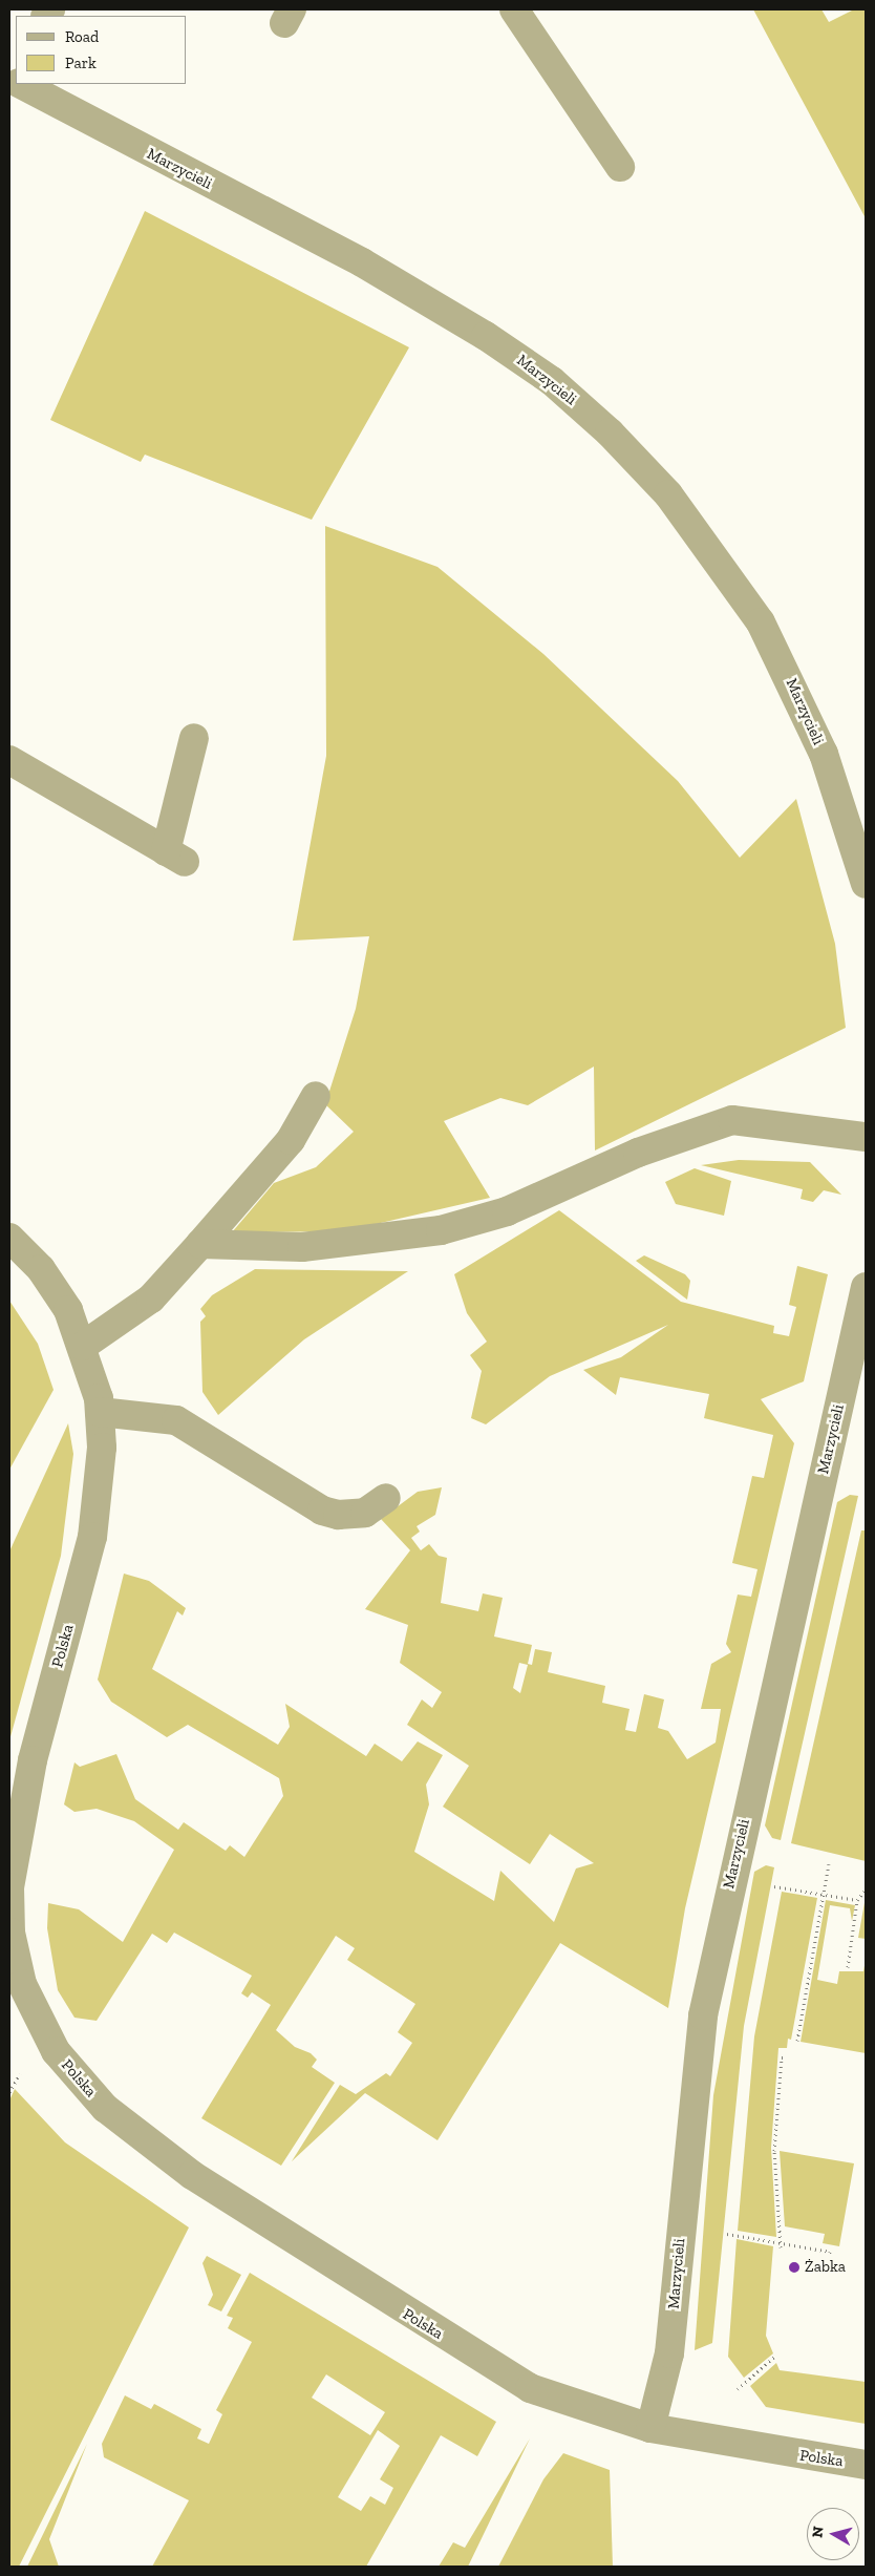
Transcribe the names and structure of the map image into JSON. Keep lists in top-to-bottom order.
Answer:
{
  "streets": {
    "street": ["Marzycieli", "Polska"]
  },
  "crossings": [
    ["Marzycieli", "Polska"]
  ],
  "places": ["Żabka"],
  "legend": ["Road", "Park"],
  "north": "left"
}
